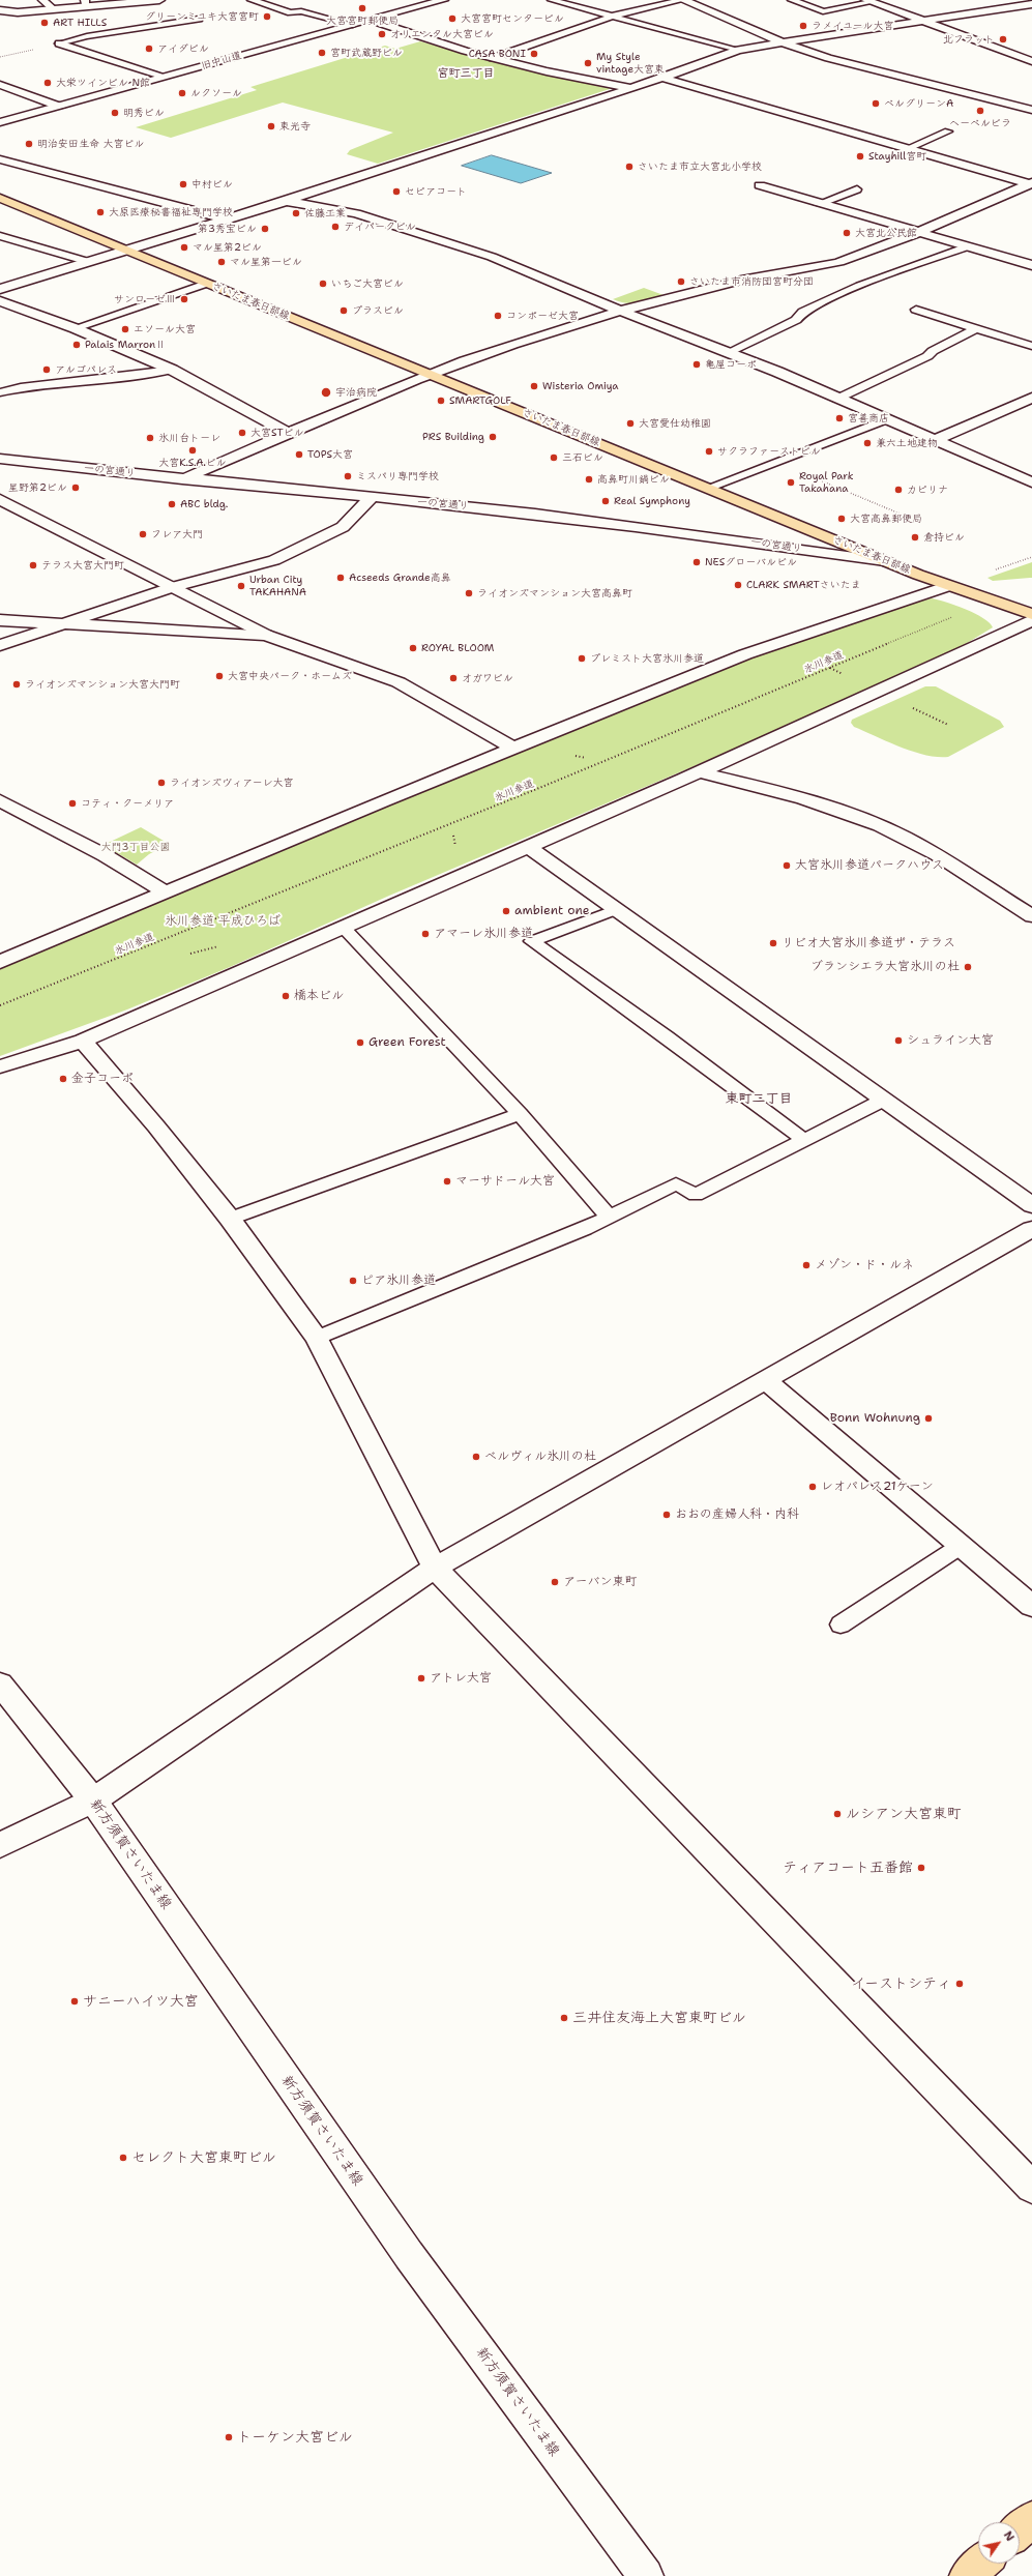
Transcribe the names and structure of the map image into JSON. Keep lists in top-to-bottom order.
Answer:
{
  "streets": {
    "main road": ["さいたま春日部線"],
    "street": ["旧中山道", "一の宮通り", "新方須賀さいたま線"],
    "path": ["氷川参道"]
  },
  "crossings": [
    ["さいたま春日部線", "一の宮通り"],
    ["さいたま春日部線", "氷川参道"]
  ],
  "districts": ["宮町三丁目", "東町二丁目"],
  "parks": ["大門3丁目公園", "氷川参道 平成ひろば"],
  "places": [
    "大宮宮町郵便局",
    "グリーンミユキ大宮宮町",
    "大宮宮町センタービル",
    "ART HILLS",
    "ラメイユール大宮",
    "オリエンタル大宮ビル",
    "北フラット",
    "アイダビル",
    "宮町武蔵野ビル",
    "CASA BONI",
    "My Style vintage大宮東",
    "大栄ツインビル N館",
    "ルクソール",
    "ベルグリーンA",
    "ヘーベルビラ",
    "明秀ビル",
    "東光寺",
    "明治安田生命 大宮ビル",
    "Stayhill宮町",
    "さいたま市立大宮北小学校",
    "中村ビル",
    "セピアコート",
    "大原医療秘書福祉専門学校",
    "佐藤工業",
    "デイパークビル",
    "第3秀宝ビル",
    "大宮北公民館",
    "マル星第2ビル",
    "マル星第一ビル",
    "さいたま市消防団宮町分団",
    "いちご大宮ビル",
    "サンローゼⅢ",
    "プラスビル",
    "コンポーゼ大宮",
    "エソール大宮",
    "Palais MarronⅡ",
    "亀屋コーポ",
    "アルゴパレス",
    "Wisteria Omiya",
    "宇治病院",
    "SMARTGOLF",
    "宮善商店",
    "大宮愛仕幼稚園",
    "大宮STビル",
    "PRS Building",
    "氷川台トーレ",
    "兼六土地建物",
    "大宮K.S.A.ビル",
    "サクラファーストビル",
    "TOPS大宮",
    "三石ビル",
    "ミスパリ専門学校",
    "高鼻町川鍋ビル",
    "Royal Park Takahana",
    "星野第2ビル",
    "カピリナ",
    "Real Symphony",
    "ABC bldg.",
    "大宮高鼻郵便局",
    "フレア大門",
    "倉持ビル",
    "NESグローバルビル",
    "テラス大宮大門町",
    "Acseeds Grande高鼻",
    "CLARK SMARTさいたま",
    "Urban City TAKAHANA",
    "ライオンズマンション大宮高鼻町",
    "ROYAL BLOOM",
    "プレミスト大宮氷川参道",
    "大宮中央パーク・ホームズ",
    "オガワビル",
    "ライオンズマンション大宮大門町",
    "ライオンズヴィアーレ大宮",
    "コティ・クーメリア",
    "大宮氷川参道パークハウス",
    "ambient one",
    "アマーレ氷川参道",
    "リビオ大宮氷川参道ザ・テラス",
    "ブランシエラ大宮氷川の杜",
    "橋本ビル",
    "シュライン大宮",
    "Green Forest",
    "金子コーポ",
    "マーサドール大宮",
    "メゾン・ド・ルネ",
    "ピア氷川参道",
    "Bonn Wohnung",
    "ベルヴィル氷川の杜",
    "レオパレス21ケーン",
    "おおの産婦人科・内科",
    "アーバン東町",
    "アトレ大宮",
    "ルシアン大宮東町",
    "ティアコート五番館",
    "イーストシティ",
    "サニーハイツ大宮",
    "三井住友海上大宮東町ビル",
    "セレクト大宮東町ビル",
    "トーケン大宮ビル"
  ],
  "north": "top right"
}
